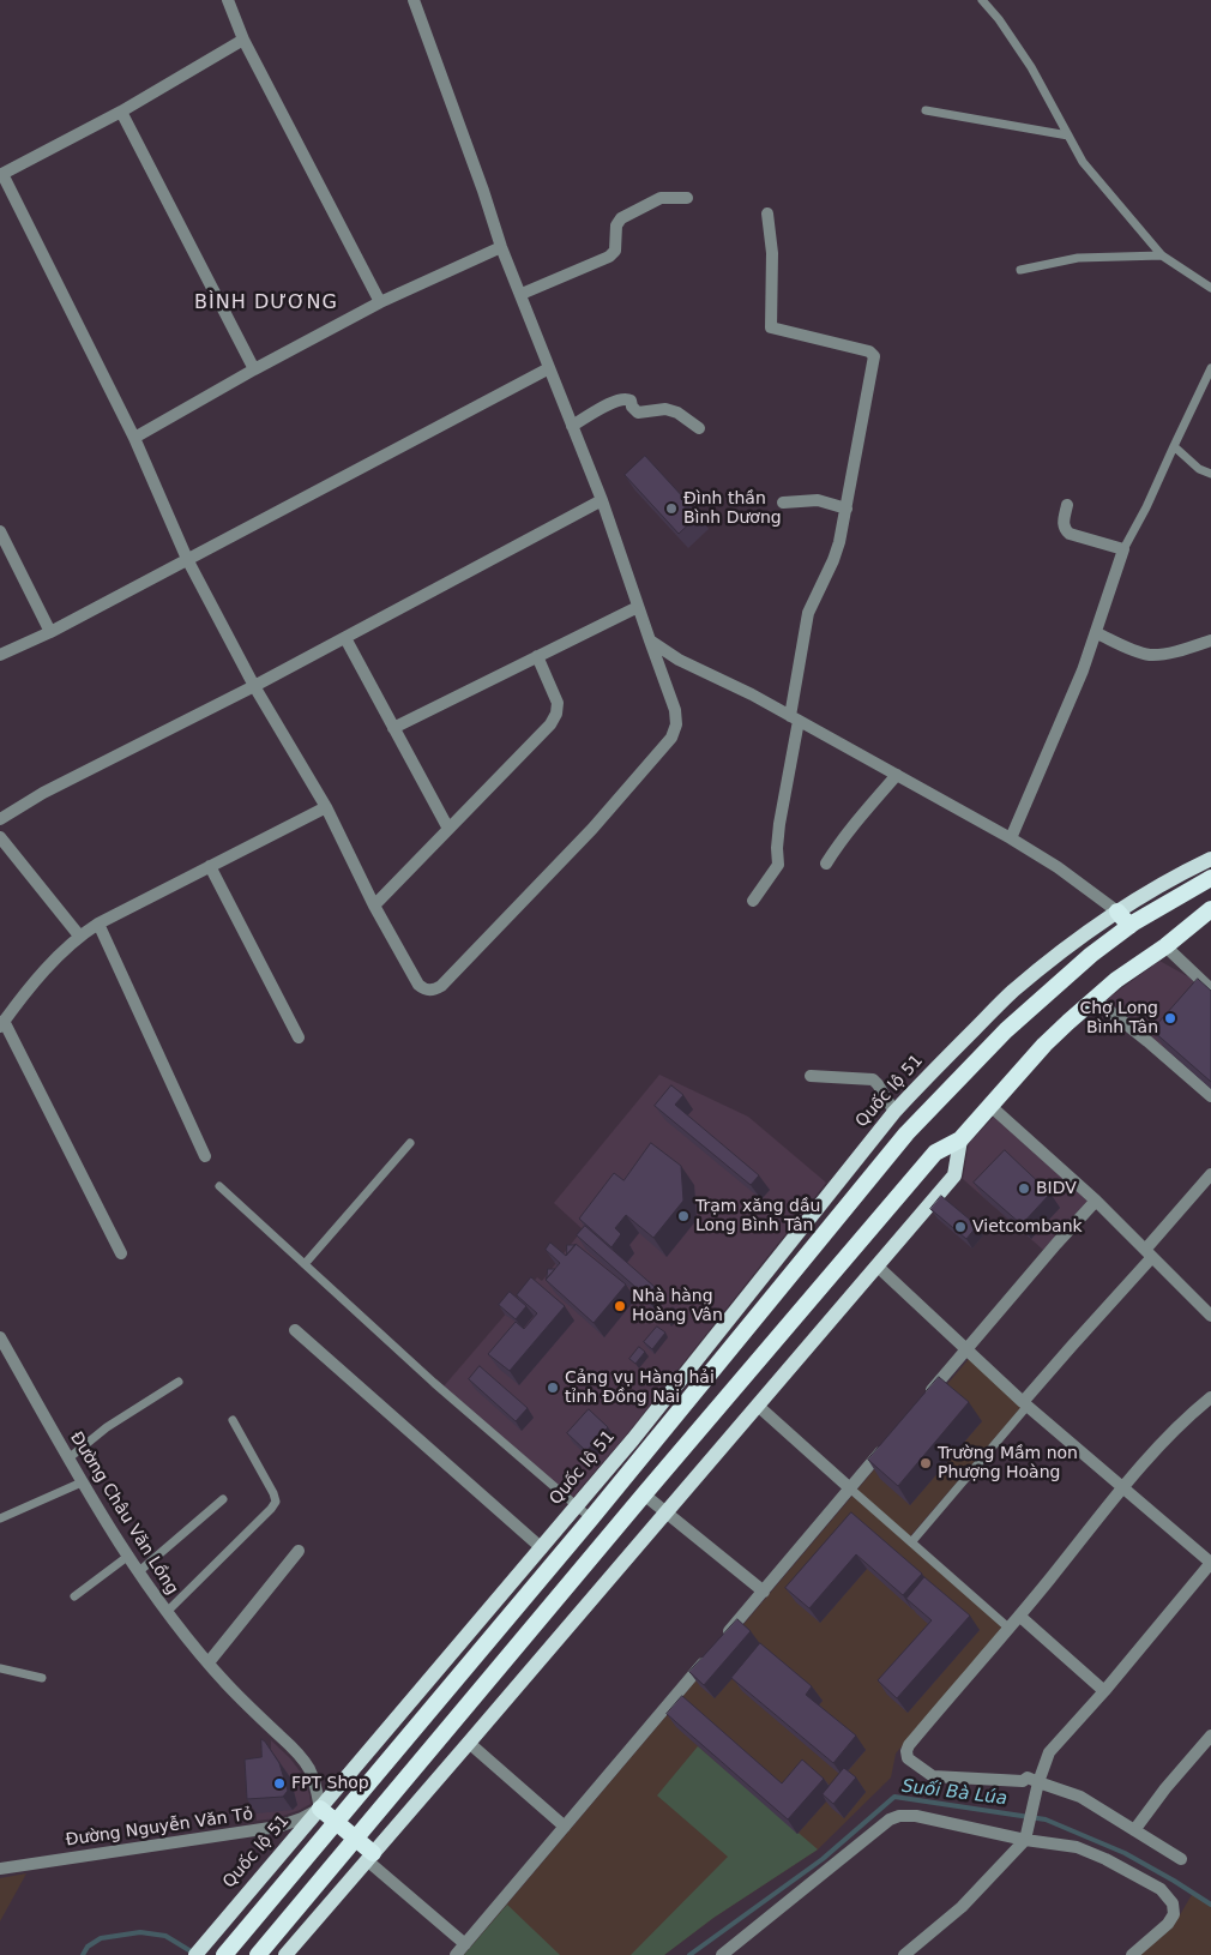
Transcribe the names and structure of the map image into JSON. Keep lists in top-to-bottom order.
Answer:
{
  "streets": {
    "main road": ["Quốc lộ 51"],
    "street": ["Đường Châu Văn Lồng", "Đường Nguyễn Văn Tỏ"]
  },
  "crossings": [
    ["Quốc lộ 51", "Đường Châu Văn Lồng"],
    ["Quốc lộ 51", "Đường Nguyễn Văn Tỏ"],
    ["Đường Châu Văn Lồng", "Đường Nguyễn Văn Tỏ"]
  ],
  "districts": ["BÌNH DƯƠNG"],
  "water": ["Suối Bà Lúa"],
  "places": [
    "Đình thần Bình Dương",
    "Chợ Long Bình Tân",
    "BIDV",
    "Trạm xăng dầu Long Bình Tân",
    "Vietcombank",
    "Nhà hàng Hoàng Vân",
    "Cảng vụ Hàng hải tỉnh Đồng Nai",
    "Trường Mầm non Phượng Hoàng",
    "FPT Shop"
  ]
}
